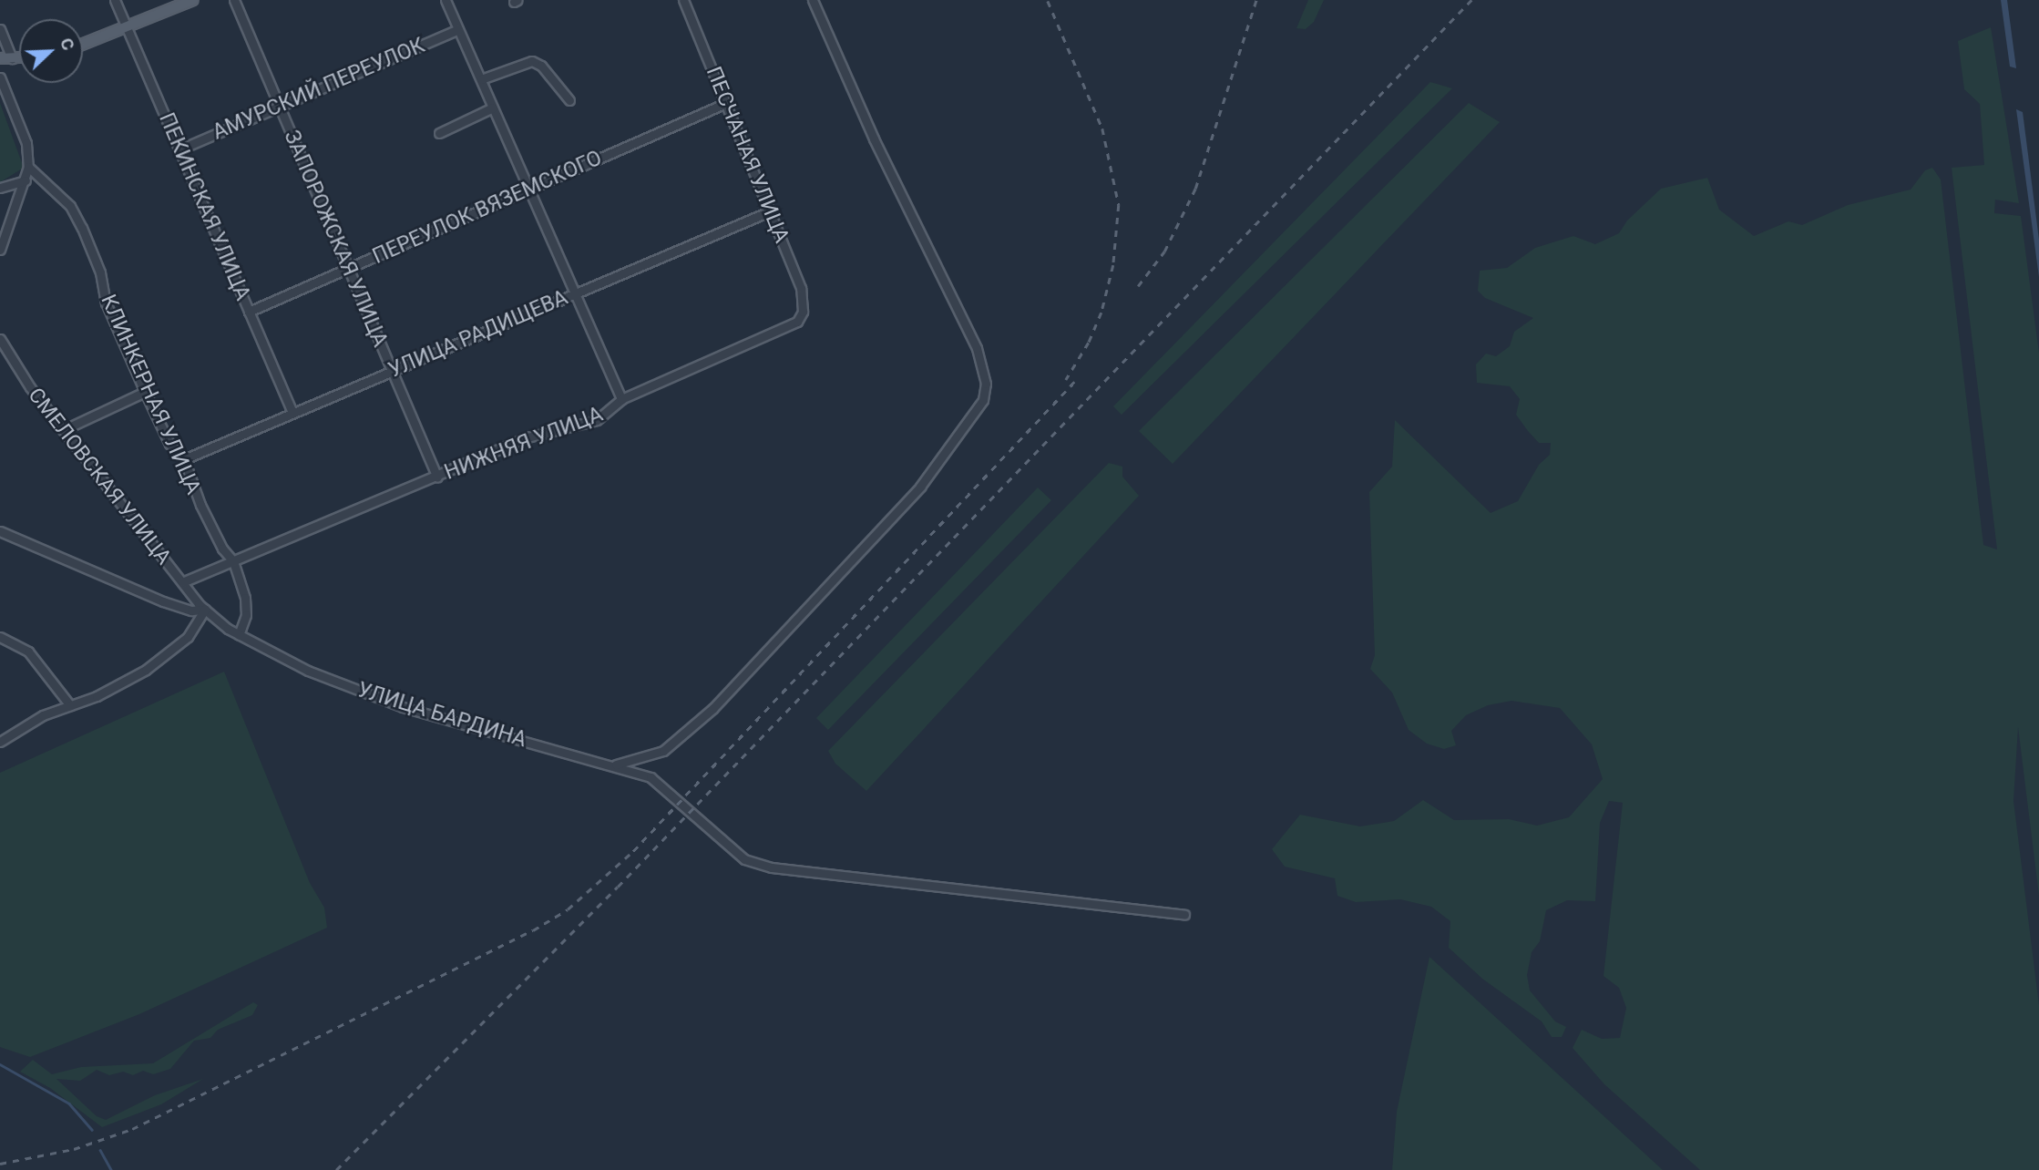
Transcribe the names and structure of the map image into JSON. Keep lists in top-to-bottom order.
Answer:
{
  "streets": {
    "street": [
      "АМУРСКИЙ ПЕРЕУЛОК",
      "ПЕСЧАНАЯ УЛИЦА",
      "ПЕКИНСКАЯ УЛИЦА",
      "ПЕРЕУЛОК ВЯЗЕМСКОГО",
      "ЗАПОРОЖСКАЯ УЛИЦА",
      "УЛИЦА РАДИЩЕВА",
      "КЛИНКЕРНАЯ УЛИЦА",
      "НИЖНЯЯ УЛИЦА",
      "СМЕЛОВСКАЯ УЛИЦА",
      "УЛИЦА БАРДИНА"
    ]
  },
  "crossings": [
    ["АМУРСКИЙ ПЕРЕУЛОК", "ПЕКИНСКАЯ УЛИЦА"],
    ["АМУРСКИЙ ПЕРЕУЛОК", "ЗАПОРОЖСКАЯ УЛИЦА"],
    ["ПЕСЧАНАЯ УЛИЦА", "ПЕРЕУЛОК ВЯЗЕМСКОГО"],
    ["ПЕСЧАНАЯ УЛИЦА", "УЛИЦА РАДИЩЕВА"],
    ["ПЕСЧАНАЯ УЛИЦА", "НИЖНЯЯ УЛИЦА"],
    ["ПЕКИНСКАЯ УЛИЦА", "ПЕРЕУЛОК ВЯЗЕМСКОГО"],
    ["ПЕКИНСКАЯ УЛИЦА", "УЛИЦА РАДИЩЕВА"],
    ["ПЕРЕУЛОК ВЯЗЕМСКОГО", "ЗАПОРОЖСКАЯ УЛИЦА"],
    ["ЗАПОРОЖСКАЯ УЛИЦА", "УЛИЦА РАДИЩЕВА"],
    ["ЗАПОРОЖСКАЯ УЛИЦА", "НИЖНЯЯ УЛИЦА"],
    ["УЛИЦА РАДИЩЕВА", "КЛИНКЕРНАЯ УЛИЦА"],
    ["КЛИНКЕРНАЯ УЛИЦА", "НИЖНЯЯ УЛИЦА"],
    ["КЛИНКЕРНАЯ УЛИЦА", "УЛИЦА БАРДИНА"],
    ["НИЖНЯЯ УЛИЦА", "СМЕЛОВСКАЯ УЛИЦА"],
    ["СМЕЛОВСКАЯ УЛИЦА", "УЛИЦА БАРДИНА"]
  ],
  "north": "top right"
}
